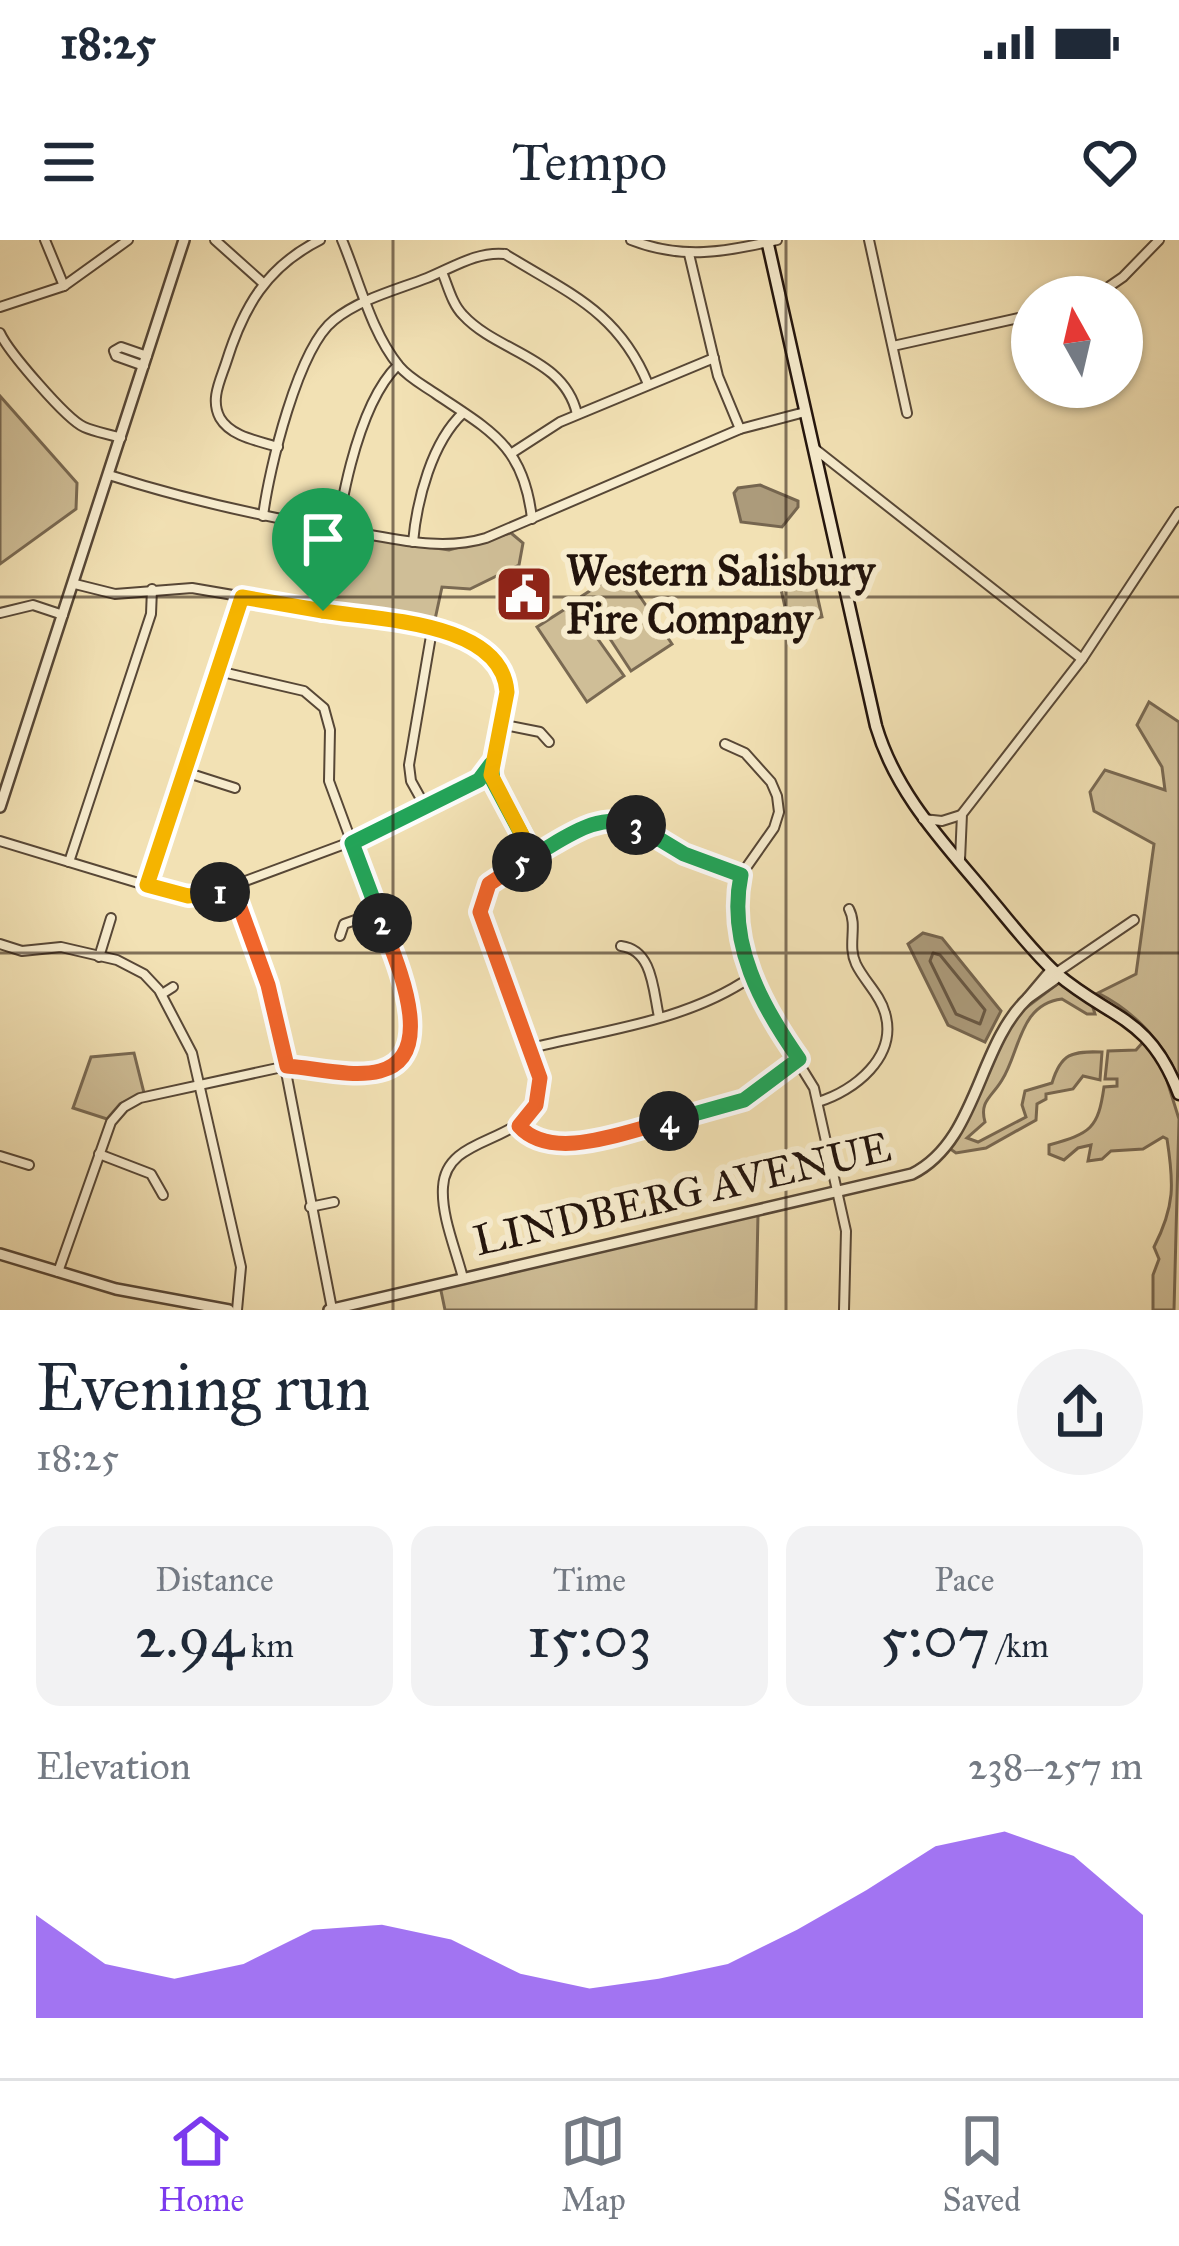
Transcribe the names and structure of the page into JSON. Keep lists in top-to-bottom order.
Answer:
{
  "streets": {
    "street": ["LINDBERG AVENUE"]
  },
  "places": {
    "public building": ["Western Salisbury Fire Company"]
  },
  "north": "top",
  "page": {
    "status": "18:25",
    "header": "Tempo",
    "pins": [
      "3",
      "5",
      "1",
      "2",
      "4"
    ],
    "heading": ["Evening run", "18:25"],
    "stats": [
      ["Distance", "2.94 km"],
      ["Time", "15:03"],
      ["Pace", "5:07 /km"]
    ],
    "chart": ["Elevation", "238–257 m"],
    "tabs": ["Home", "Map", "Saved"]
  }
}
